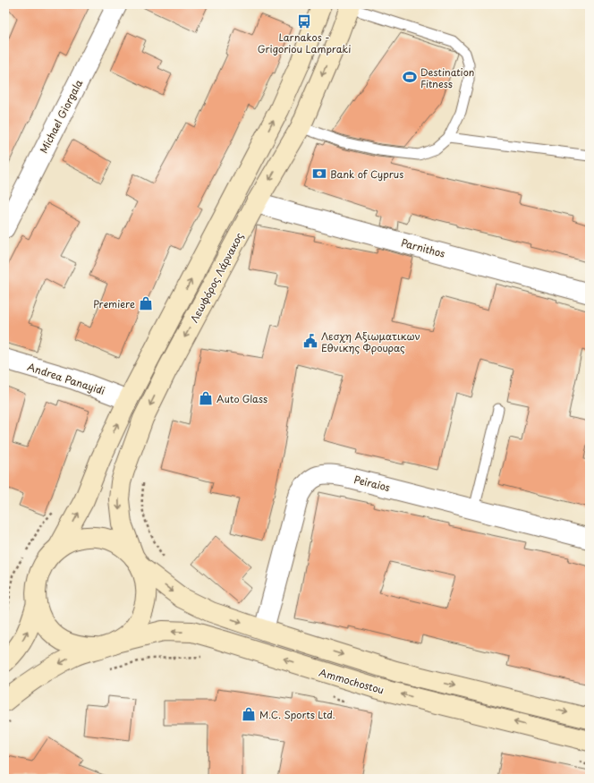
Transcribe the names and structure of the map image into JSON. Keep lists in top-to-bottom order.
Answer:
{
  "streets": {
    "main road": ["Λεωφόρος Λάρνακος", "Ammochostou"],
    "street": [
      "Michael Giorgala",
      "Parnithos",
      "Andrea Panayidi",
      "Peiraios"
    ]
  },
  "crossings": [
    ["Parnithos", "Λεωφόρος Λάρνακος"],
    ["Λεωφόρος Λάρνακος", "Andrea Panayidi"],
    ["Λεωφόρος Λάρνακος", "Ammochostou"]
  ],
  "places": {
    "bus stop": ["Larnakos - Grigoriou Lampraki"],
    "sports": ["Destination Fitness"],
    "bank": ["Bank of Cyprus"],
    "shop": ["Premiere", "Auto Glass", "M.C. Sports Ltd."],
    "public building": ["Λεσχη Αξιωματικων Εθνικης Φρουρας"]
  }
}
